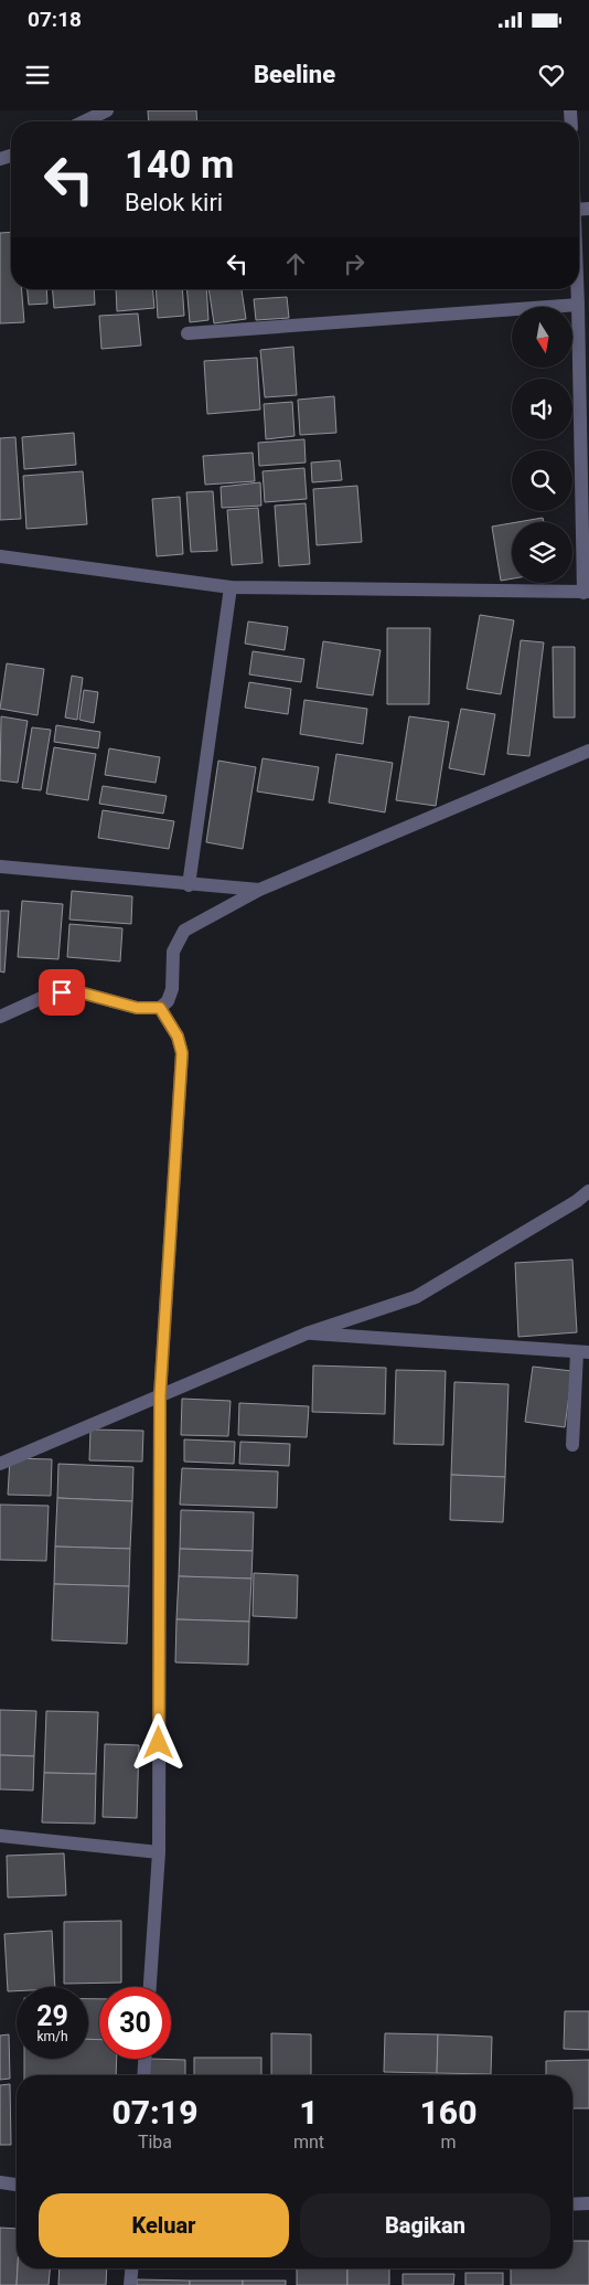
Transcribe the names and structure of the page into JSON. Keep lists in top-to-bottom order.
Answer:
{
  "north": "bottom",
  "page": {
    "status": "07:18",
    "header": "Beeline",
    "turn": ["140 m", "Belok kiri"],
    "speed": "29 km/h",
    "limit": "30",
    "eta": [
      "07:19",
      "Tiba",
      "1",
      "mnt",
      "160",
      "m"
    ],
    "buttons": ["Keluar", "Bagikan"]
  }
}
